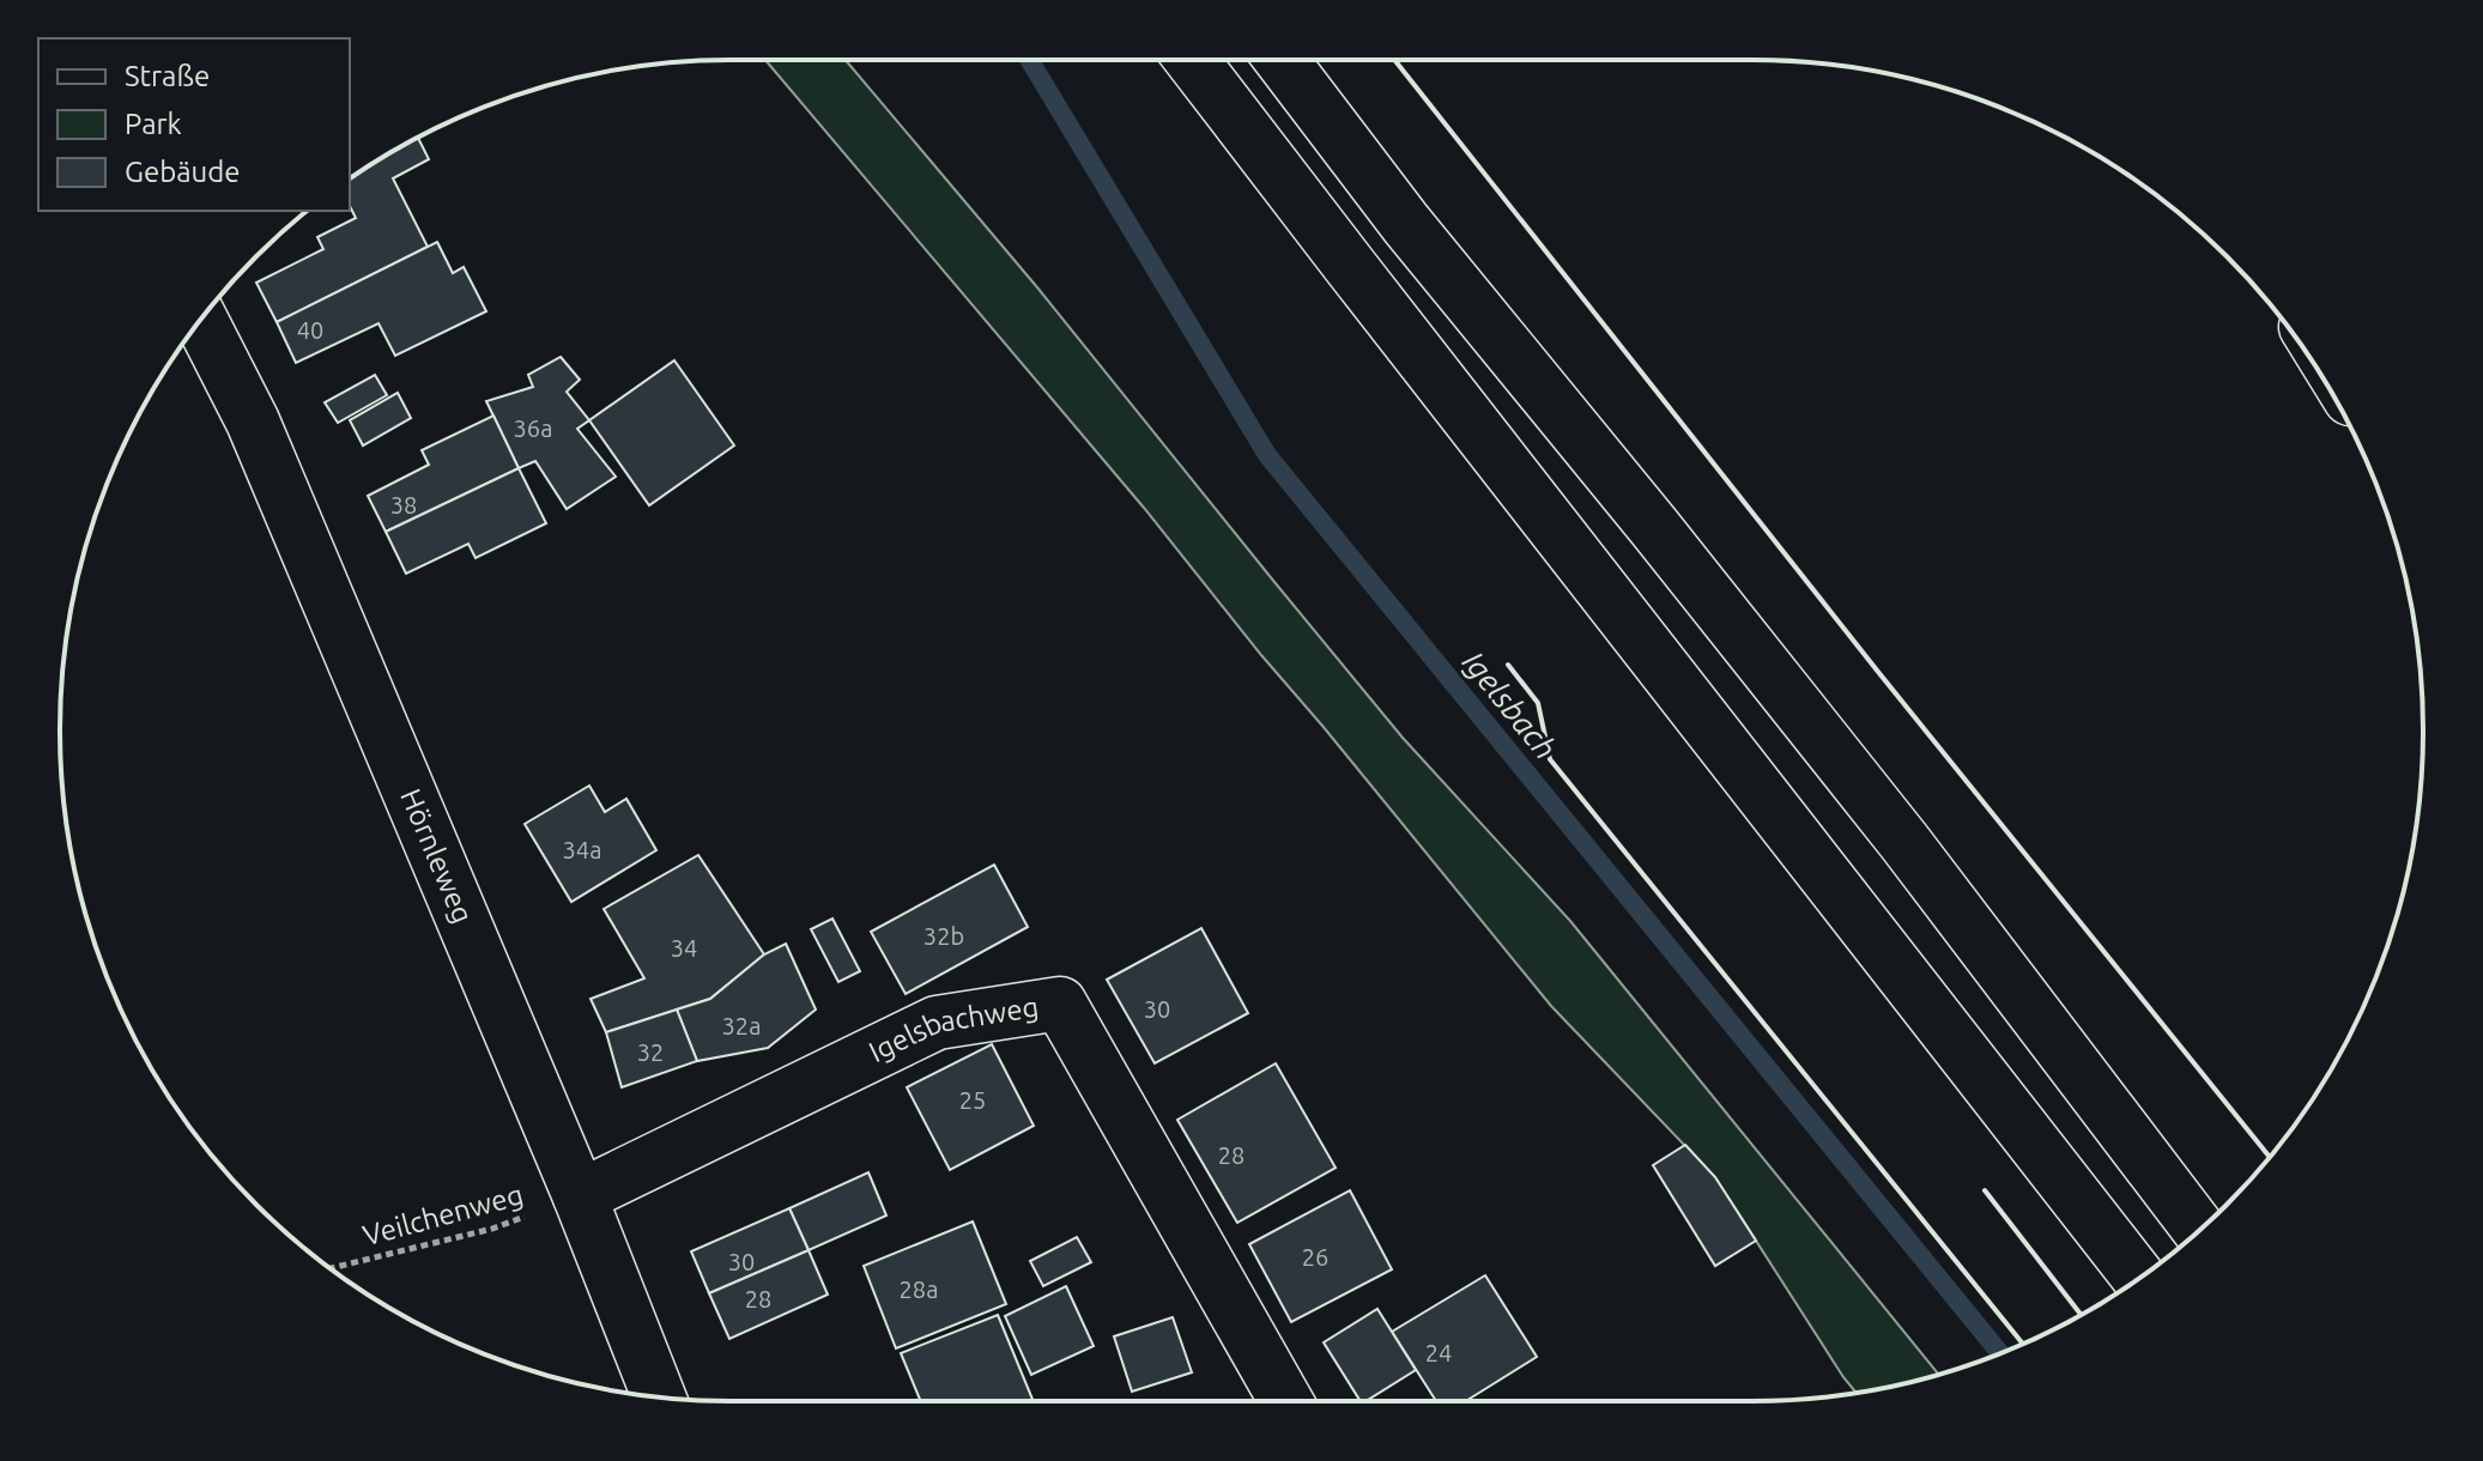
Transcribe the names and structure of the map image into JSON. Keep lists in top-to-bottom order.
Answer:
{
  "streets": {
    "main road": ["Hörnleweg", "Igelsbachweg"],
    "path": ["Veilchenweg"]
  },
  "crossings": [
    ["Hörnleweg", "Igelsbachweg"],
    ["Hörnleweg", "Veilchenweg"],
    ["Igelsbachweg", "Veilchenweg"]
  ],
  "water": ["Igelsbach"],
  "house_numbers": [
    "40",
    "36a",
    "38",
    "34a",
    "32b",
    "34",
    "30",
    "32a",
    "32",
    "25",
    "28",
    "26",
    "30",
    "28a",
    "28",
    "24"
  ],
  "legend": ["Straße", "Park", "Gebäude"]
}
